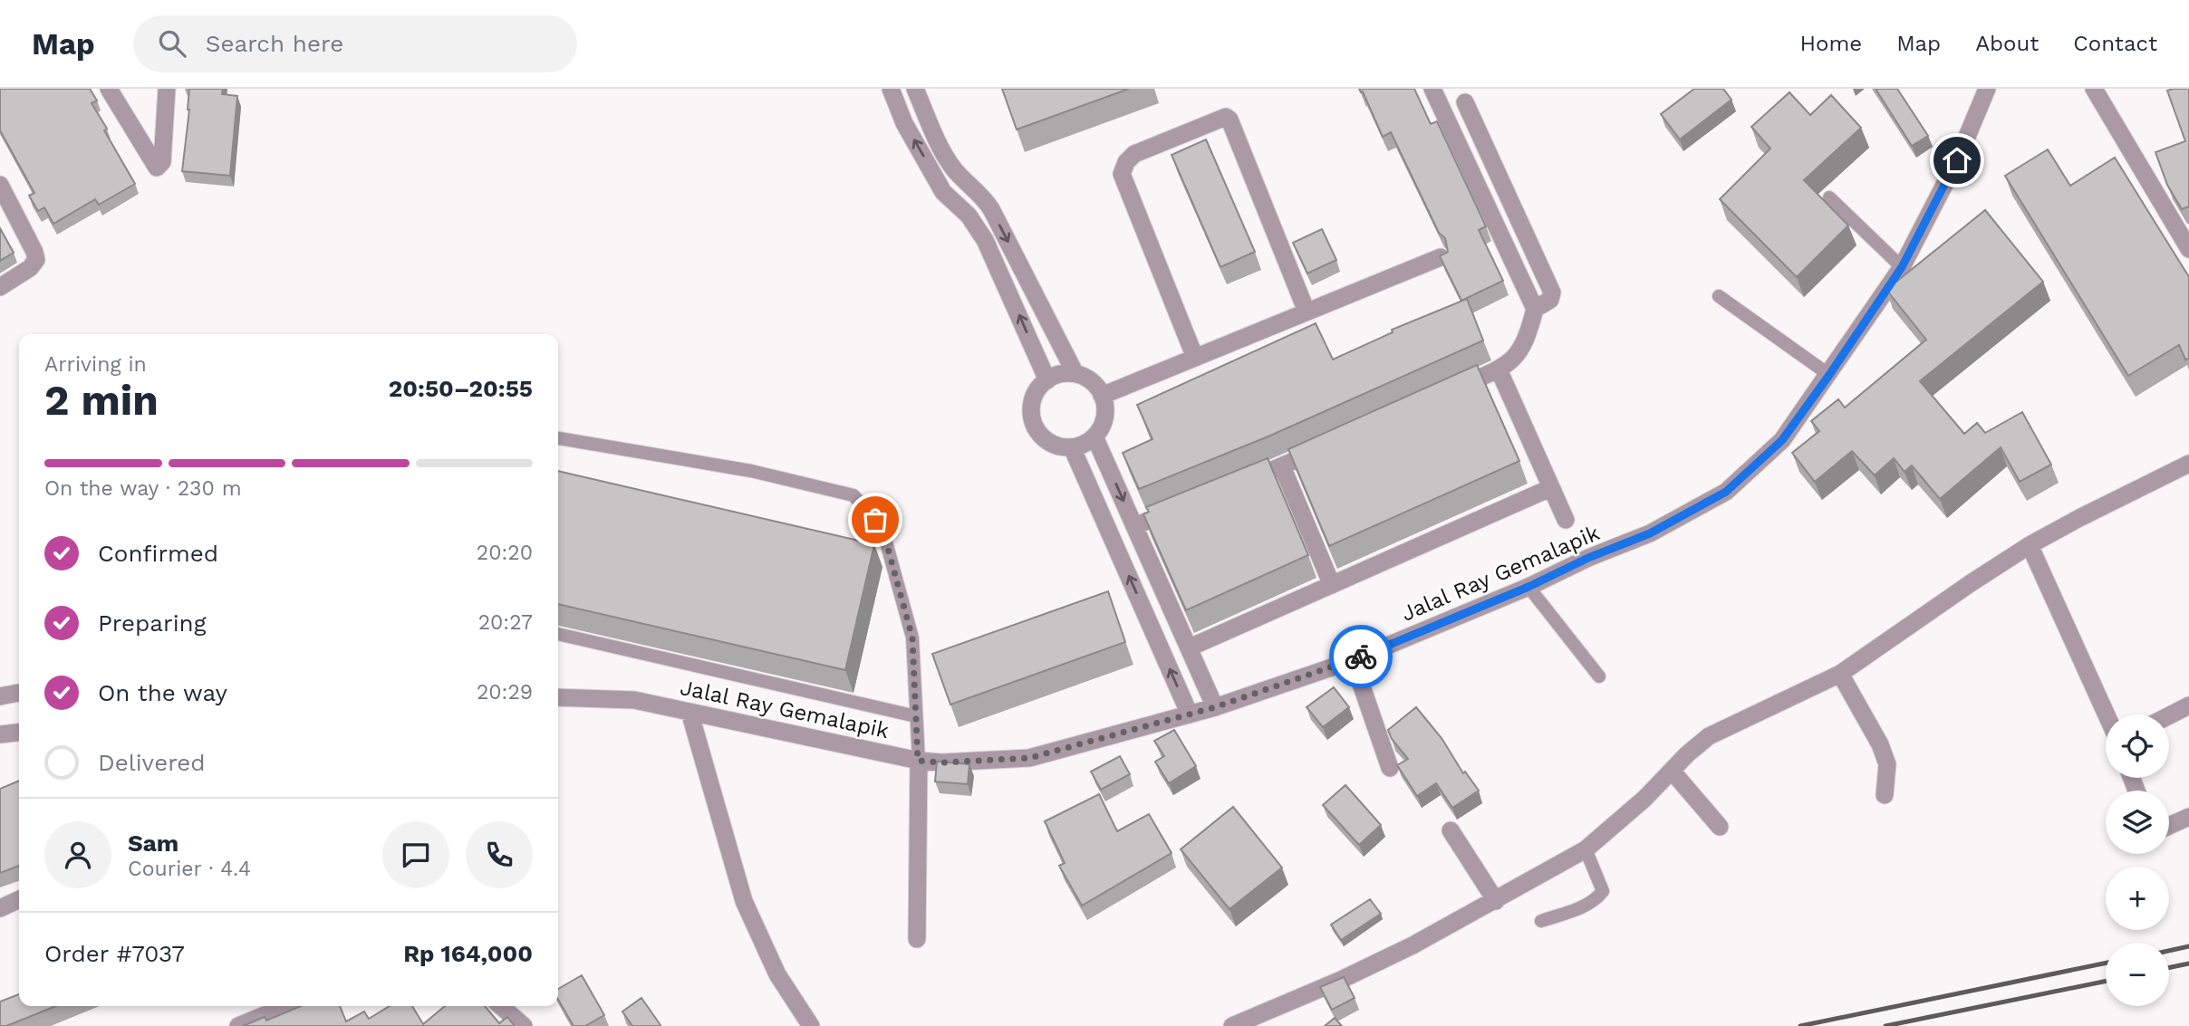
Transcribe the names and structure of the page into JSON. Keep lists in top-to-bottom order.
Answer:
{
  "streets": {
    "street": ["Jalal Ray Gemalapik"]
  },
  "page": {
    "header": "Map",
    "search": "Search here",
    "nav": [
      "Home",
      "Map",
      "About",
      "Contact"
    ],
    "heading": ["2 min", "Arriving in", "20:50–20:55"],
    "panel": [
      "Sam",
      "Courier · 4.4",
      "Order #7037",
      "Rp 164,000"
    ],
    "bar": "On the way · 230 m",
    "list": [
      ["Confirmed", "20:20"],
      ["Preparing", "20:27"],
      ["On the way", "20:29"],
      "Delivered"
    ],
    "map_buttons": ["+", "−"]
  }
}
